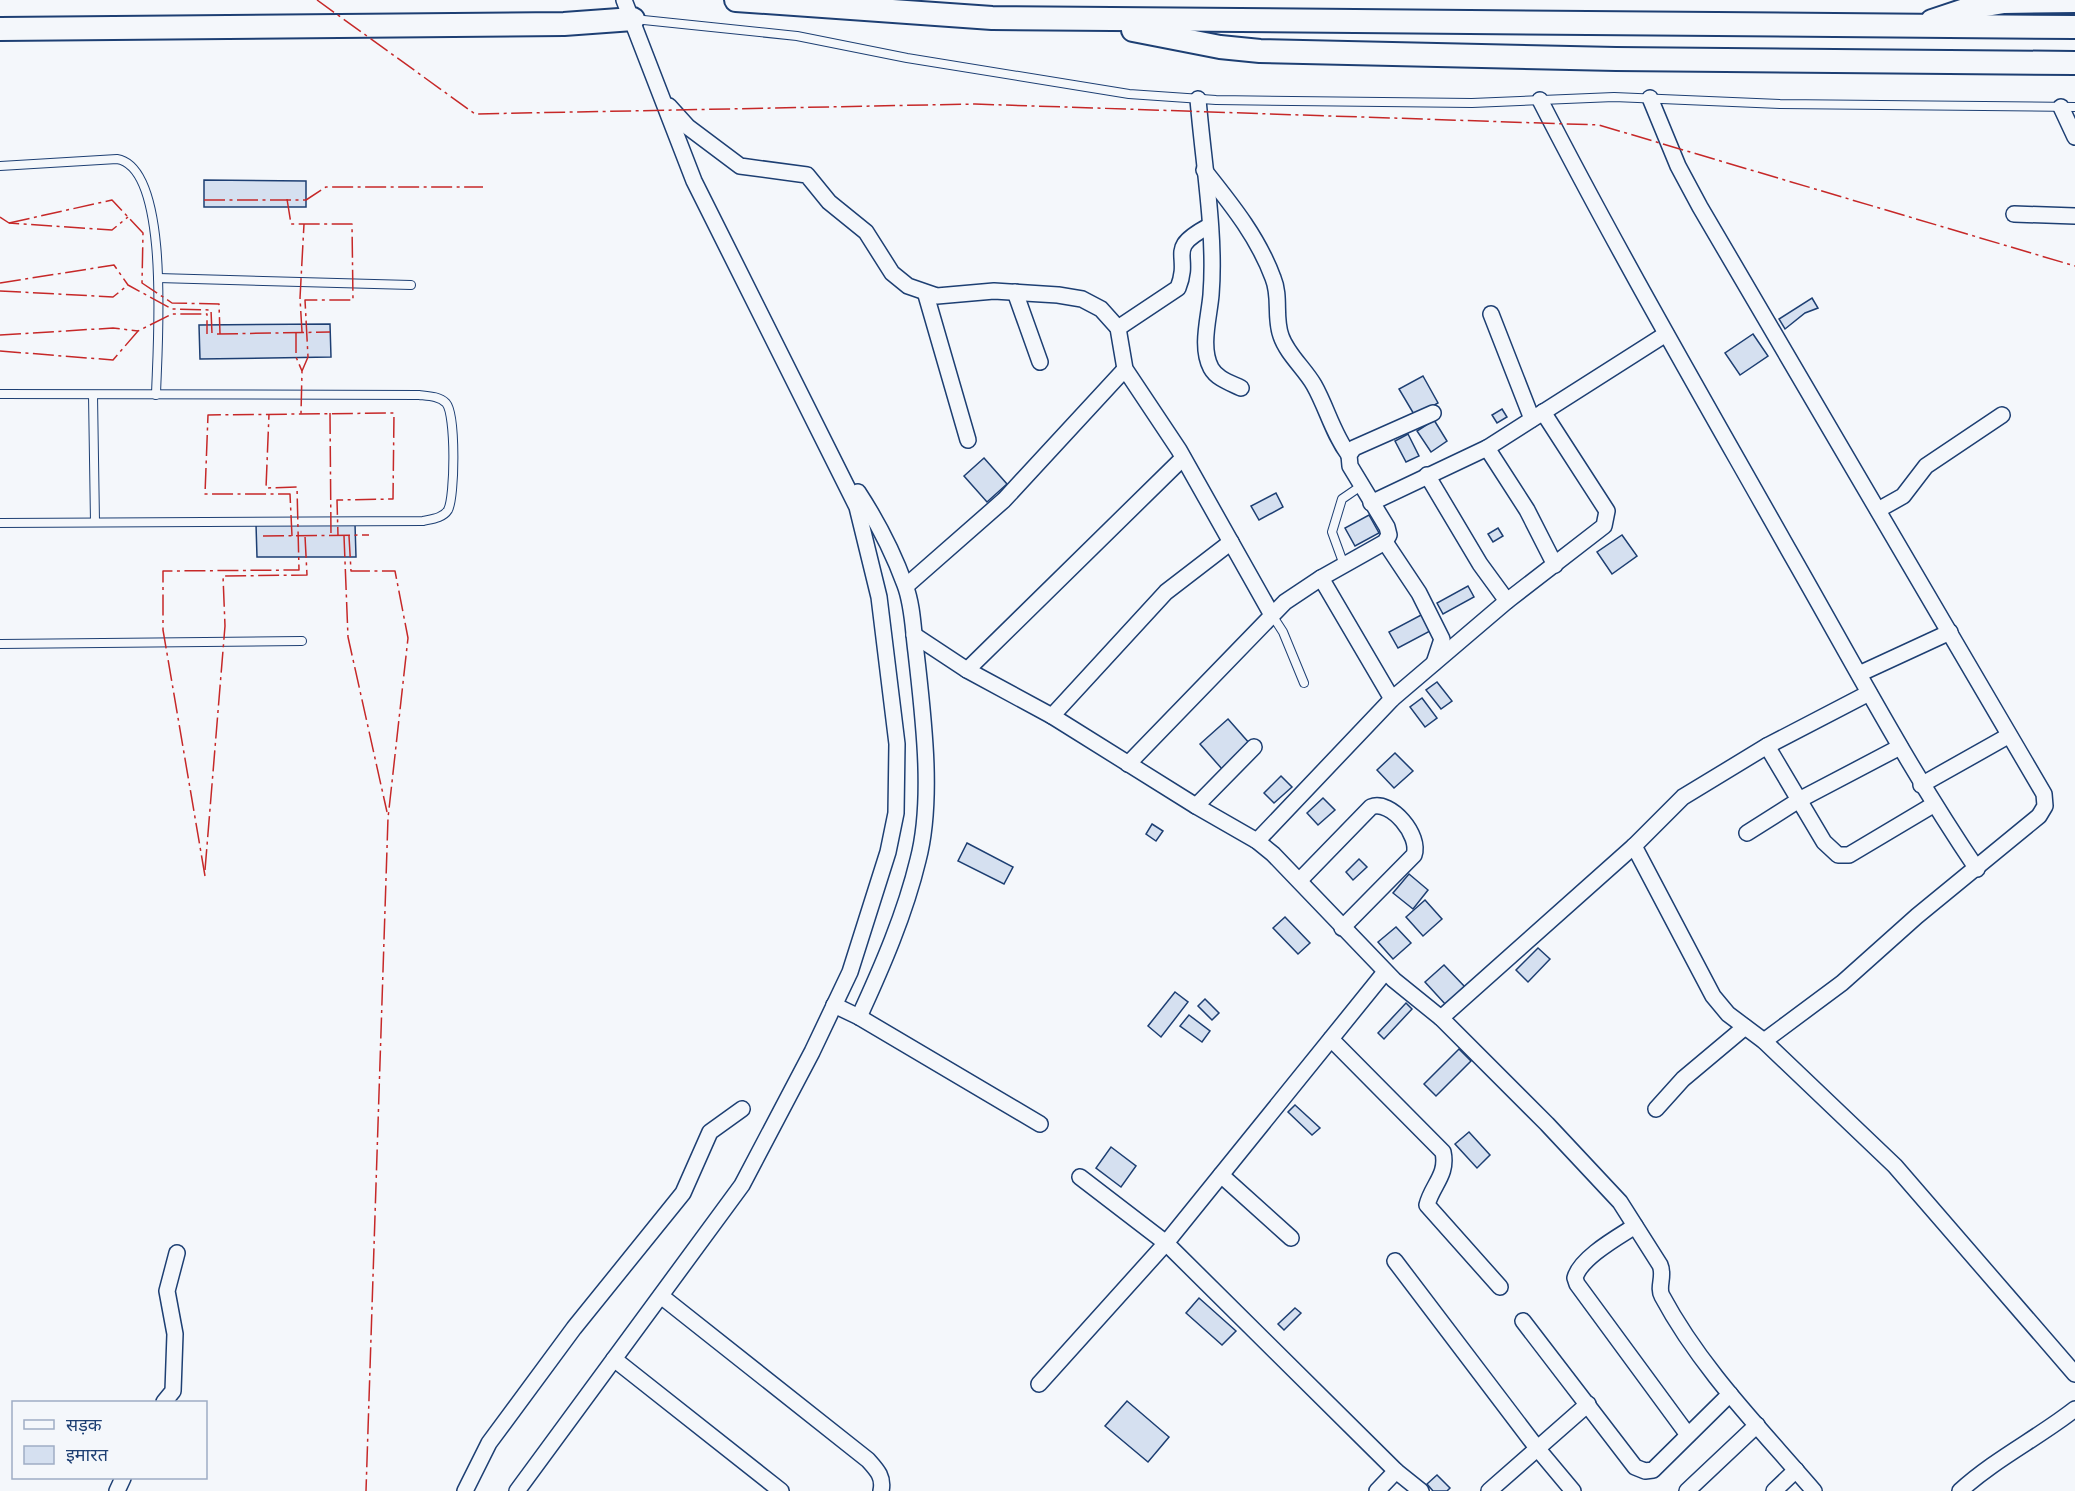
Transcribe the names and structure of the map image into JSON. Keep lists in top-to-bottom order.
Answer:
{
  "legend": ["सड़क", "इमारत"]
}
